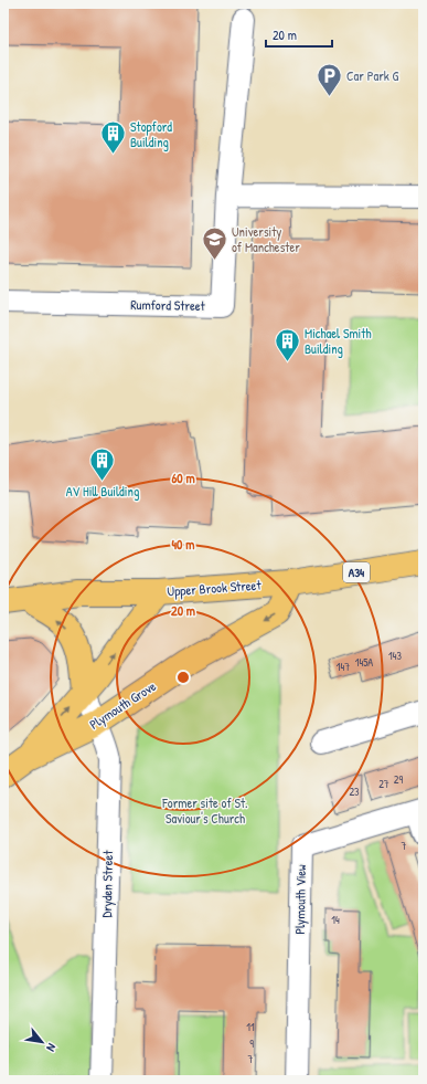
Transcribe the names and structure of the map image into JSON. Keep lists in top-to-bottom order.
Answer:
{
  "streets": {
    "main road": ["A34", "Upper Brook Street", "Plymouth Grove"],
    "street": ["Rumford Street", "Dryden Street", "Plymouth View"]
  },
  "crossings": [
    ["Upper Brook Street", "Plymouth Grove"],
    ["Plymouth Grove", "Dryden Street"]
  ],
  "parks": ["Former site of St. Saviour's Church"],
  "places": {
    "parking": ["Car Park G"],
    "building": ["Stopford Building", "Michael Smith Building", "AV Hill Building"],
    "school or university": ["University of Manchester"]
  },
  "house_numbers": [
    "143",
    "145A",
    "147",
    "29",
    "27",
    "23",
    "7",
    "14",
    "11",
    "9",
    "7"
  ],
  "scale_bar": "20 m",
  "north": "bottom right",
  "rings": ["60 m", "40 m", "20 m"]
}
